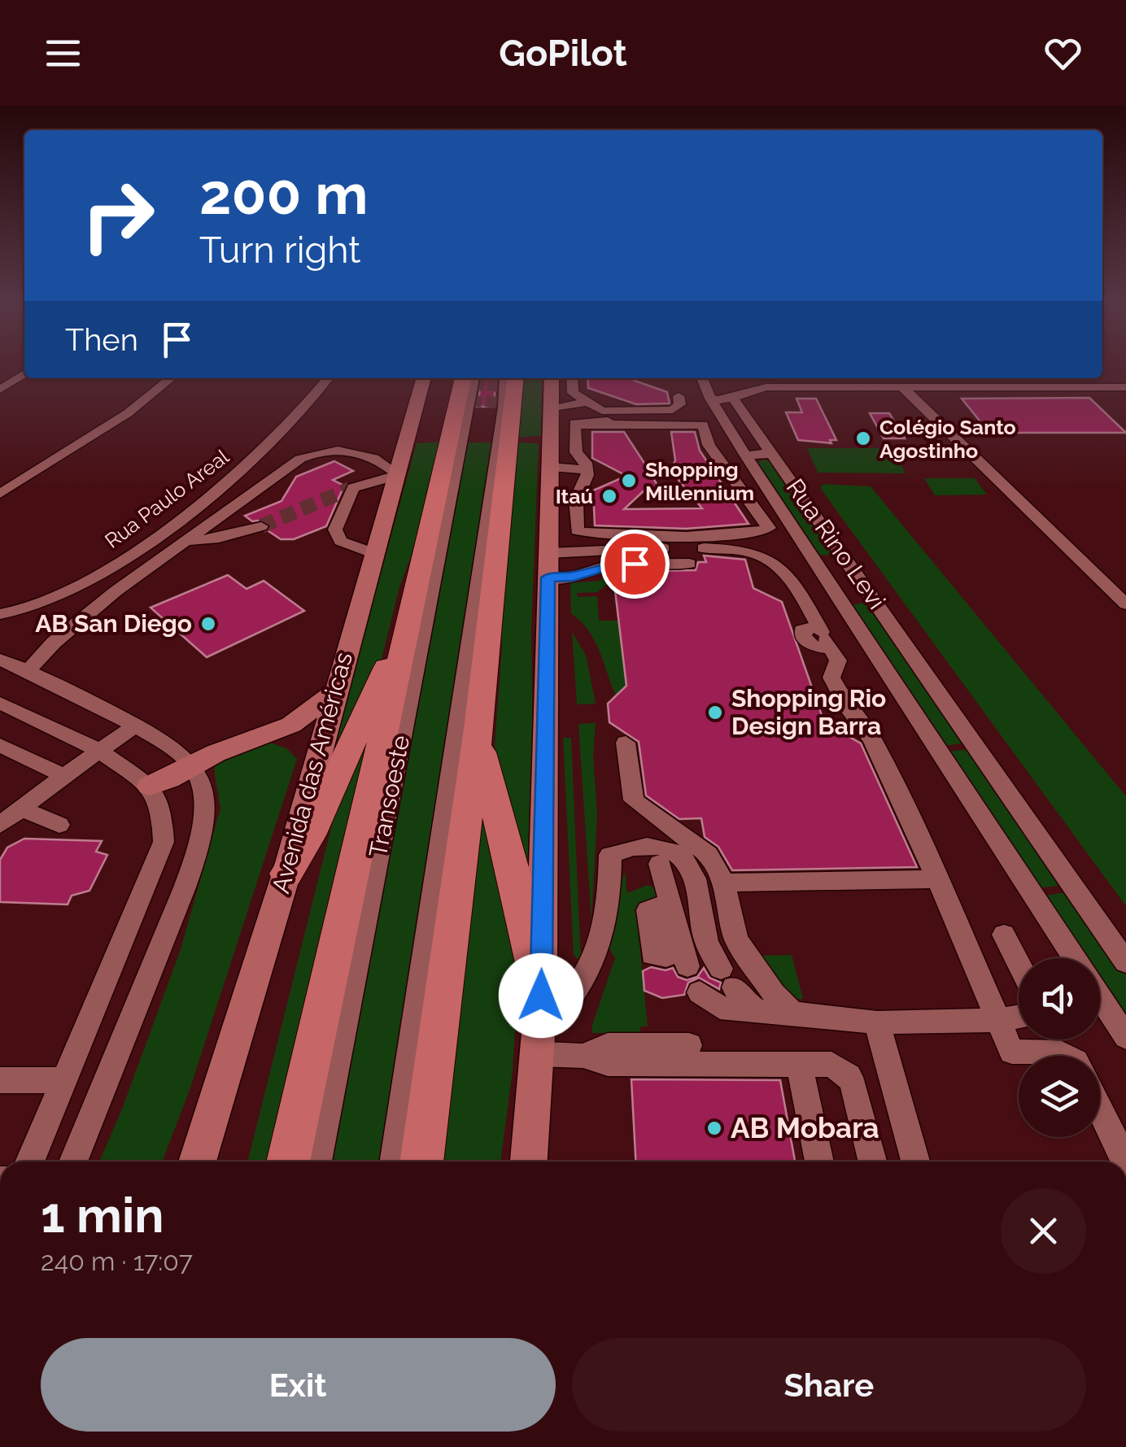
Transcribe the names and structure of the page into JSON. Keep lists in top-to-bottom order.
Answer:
{
  "streets": {
    "main road": ["Avenida das Américas"],
    "street": ["Rua Paulo Areal", "Rua Rino Levi", "Transoeste"]
  },
  "places": [
    "Colégio Santo Agostinho",
    "Shopping Millennium",
    "Itaú",
    "AB San Diego",
    "Shopping Rio Design Barra",
    "AB Mobara"
  ],
  "page": {
    "header": "GoPilot",
    "turn": ["200 m", "Turn right"],
    "then": "Then",
    "heading": ["1 min", "240 m · 17:07"],
    "buttons": ["Exit", "Share"]
  }
}
